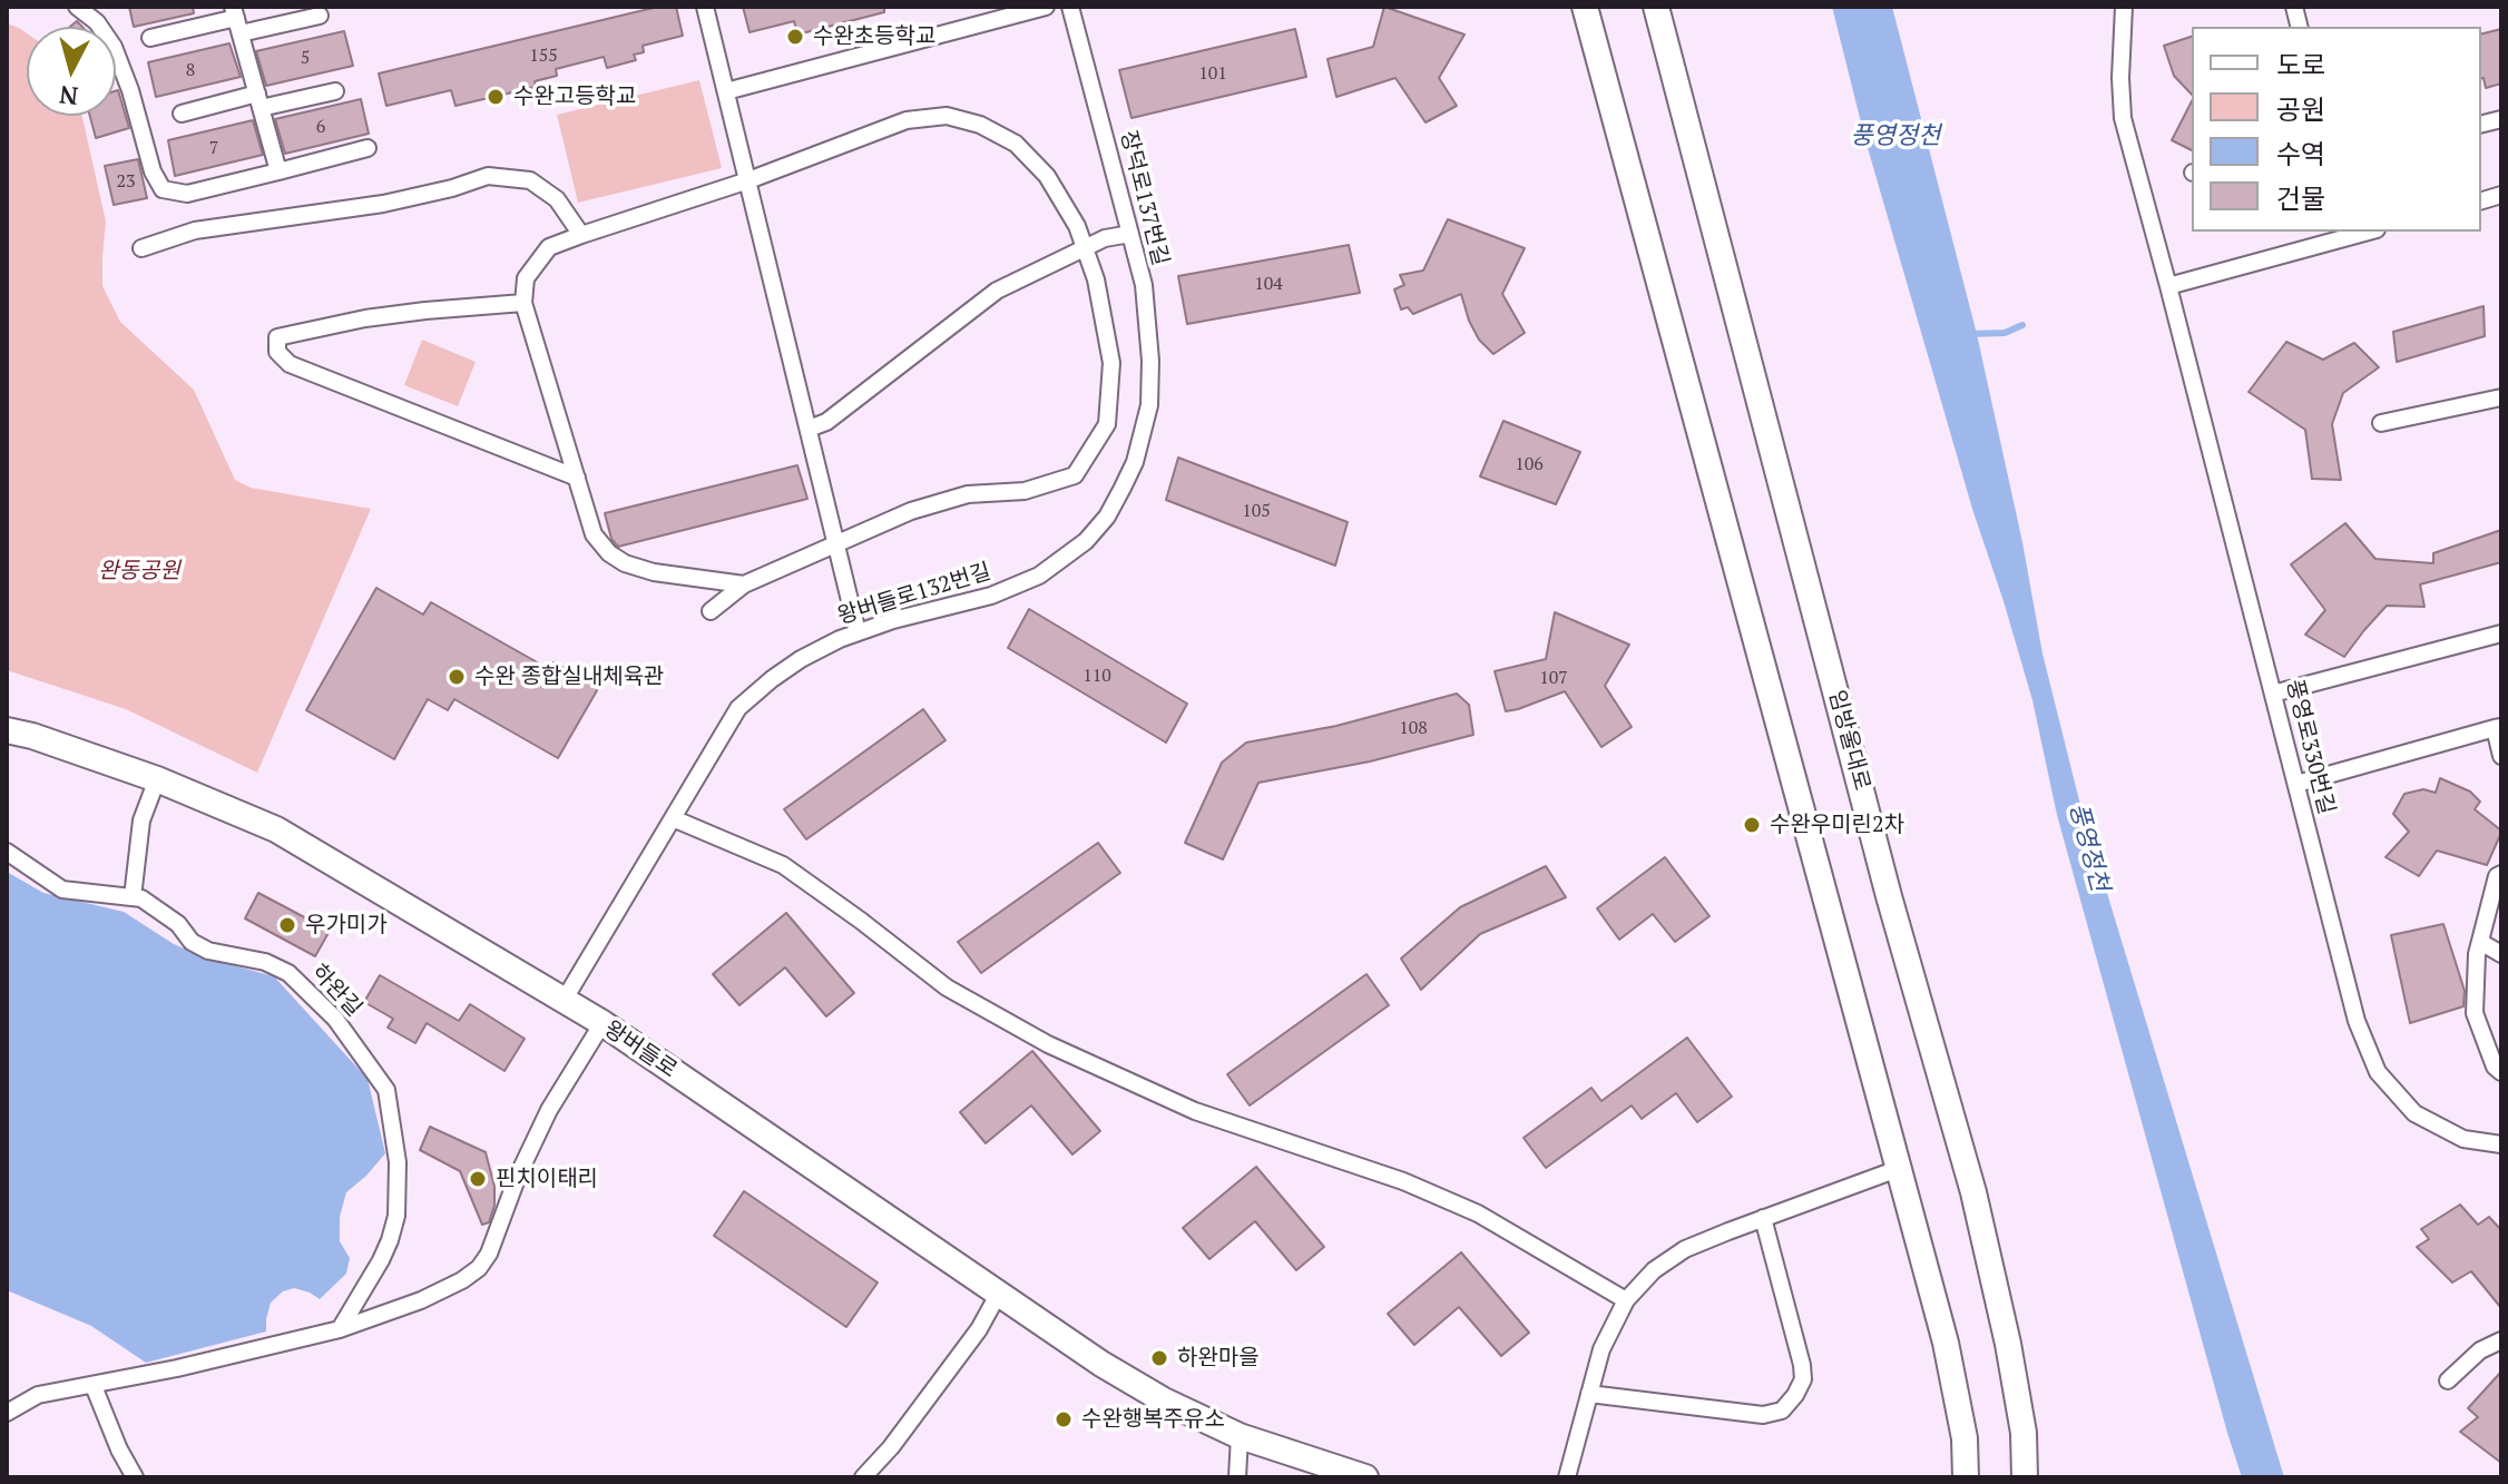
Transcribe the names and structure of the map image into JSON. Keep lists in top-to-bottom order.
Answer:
{
  "streets": {
    "main road": ["임방울대로", "왕버들로"],
    "street": [
      "장덕로137번길",
      "왕버들로132번길",
      "풍영로330번길",
      "하완길"
    ]
  },
  "crossings": [
    ["장덕로137번길", "왕버들로132번길"],
    ["왕버들로132번길", "왕버들로"]
  ],
  "water": ["풍영정천"],
  "parks": ["완동공원"],
  "places": [
    "수완초등학교",
    "수완고등학교",
    "수완 종합실내체육관",
    "수완우미린2차",
    "우가미가",
    "핀치이태리",
    "하완마을",
    "수완행복주유소"
  ],
  "house_numbers": [
    "155",
    "5",
    "8",
    "101",
    "6",
    "7",
    "23",
    "104",
    "106",
    "105",
    "110",
    "107",
    "108"
  ],
  "legend": [
    "도로",
    "공원",
    "수역",
    "건물"
  ],
  "north": "bottom"
}
